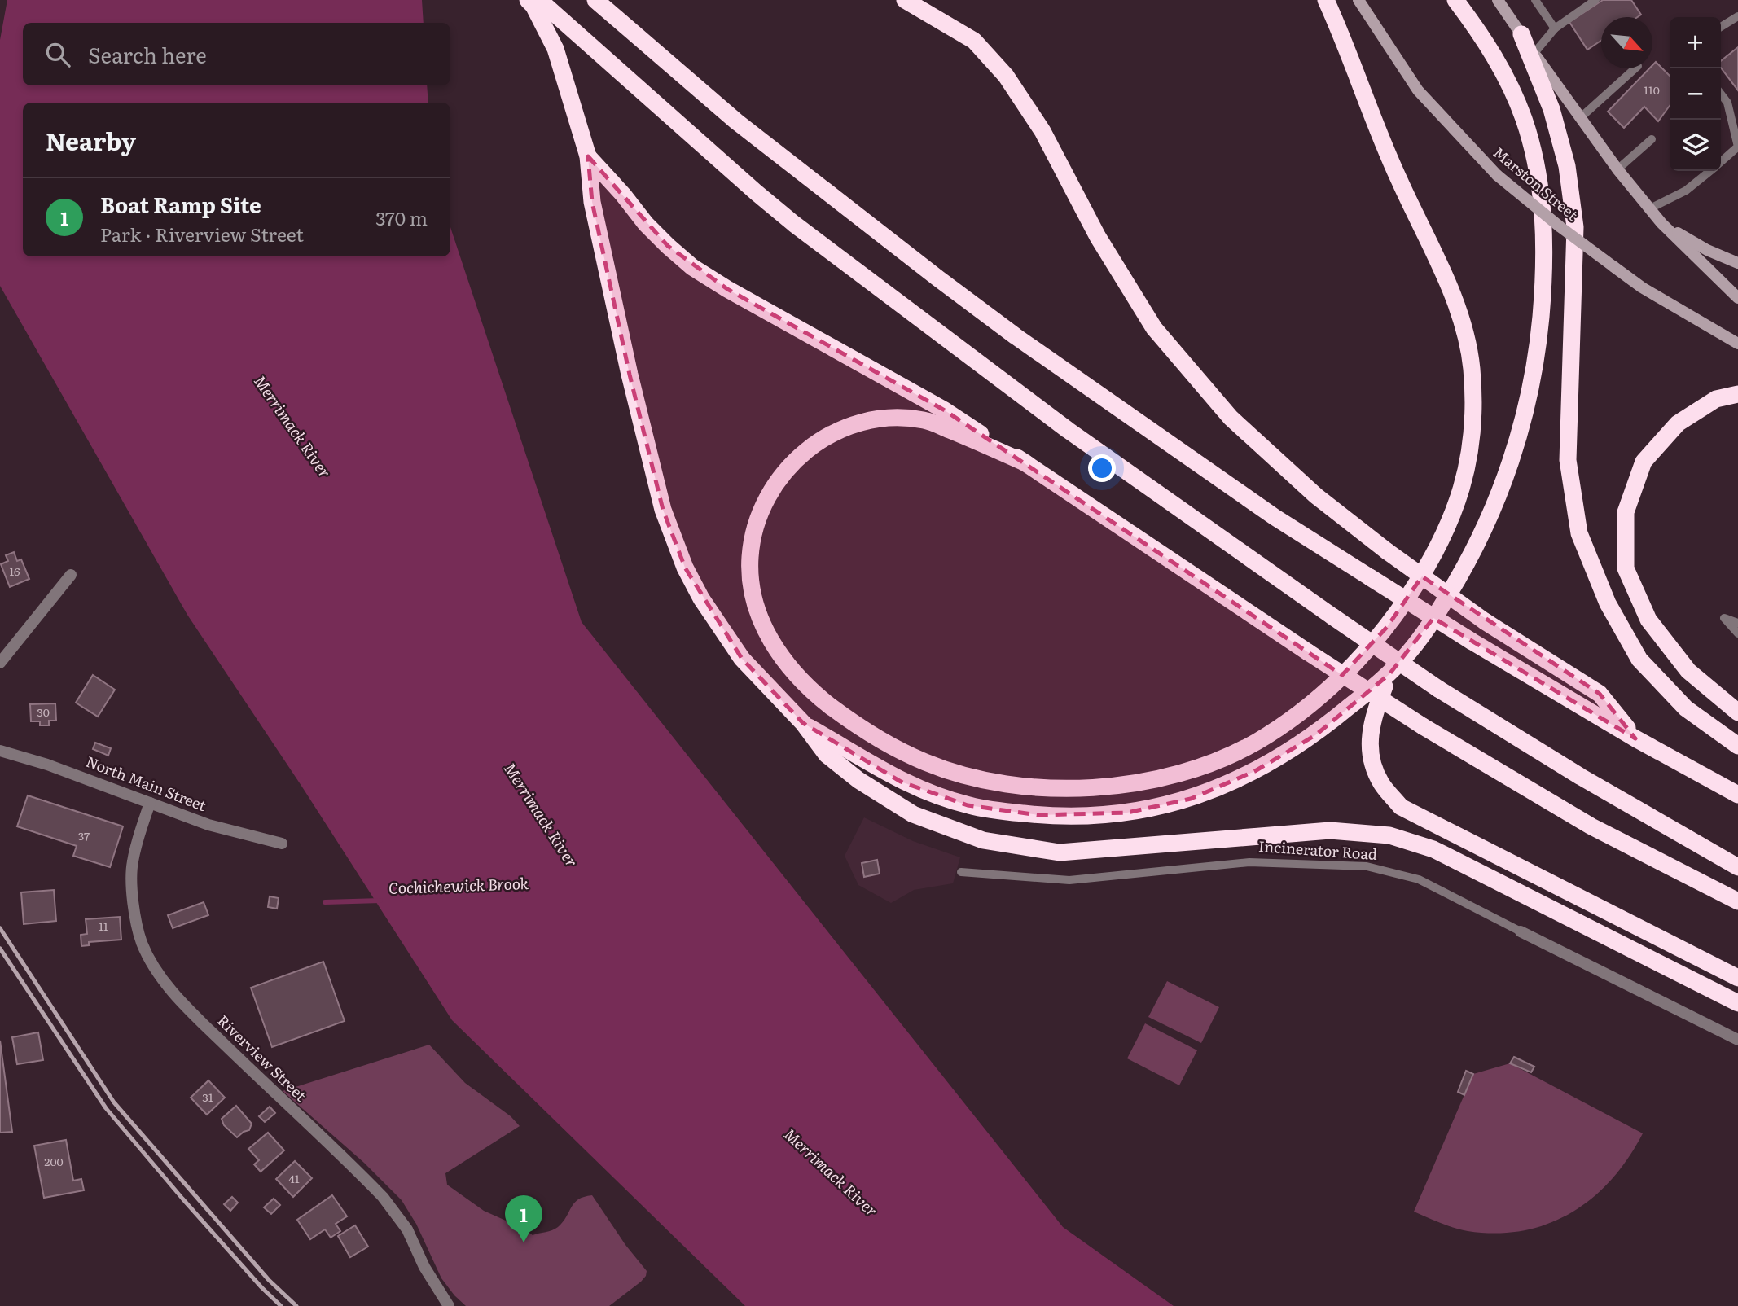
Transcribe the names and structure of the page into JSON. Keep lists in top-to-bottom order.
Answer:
{
  "streets": {
    "main road": ["Marston Street"],
    "street": ["North Main Street", "Incinerator Road", "Riverview Street"]
  },
  "crossings": [
    ["North Main Street", "Riverview Street"]
  ],
  "water": ["Merrimack River", "Cochichewick Brook"],
  "house_numbers": [
    "110",
    "16",
    "30",
    "37",
    "11",
    "31",
    "200",
    "41"
  ],
  "north": "bottom right",
  "page": {
    "map_buttons": ["+", "−"],
    "search": "Search here",
    "heading": "Nearby",
    "list": [
      {
        "mark": "1",
        "name": "Boat Ramp Site",
        "note": "Park · Riverview Street",
        "value": "370 m"
      }
    ],
    "pins": "1"
  }
}
